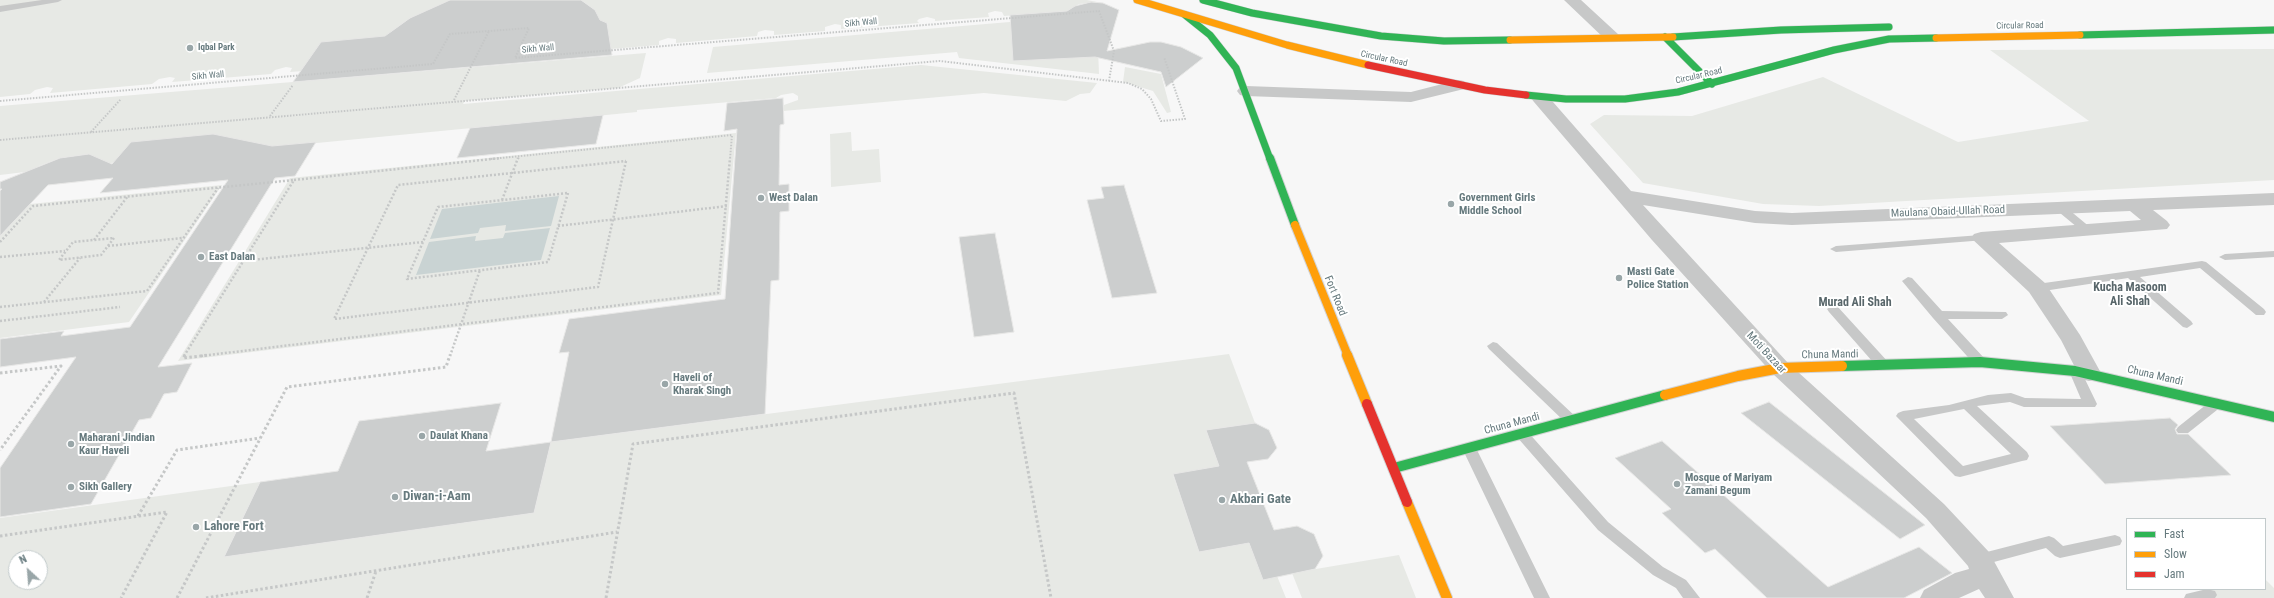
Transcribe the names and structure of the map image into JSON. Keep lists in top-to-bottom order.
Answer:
{
  "streets": {
    "main road": ["Circular Road", "Fort Road", "Chuna Mandi"],
    "street": ["Maulana Obaid-Ullah Road", "Moti Bazaar"],
    "path": ["Sikh Wall"]
  },
  "crossings": [
    ["Circular Road", "Fort Road"],
    ["Circular Road", "Moti Bazaar"],
    ["Maulana Obaid-Ullah Road", "Moti Bazaar"],
    ["Fort Road", "Chuna Mandi"],
    ["Moti Bazaar", "Chuna Mandi"]
  ],
  "districts": ["Kucha Masoom Ali Shah", "Murad Ali Shah"],
  "places": [
    "Iqbal Park",
    "West Dalan",
    "Government Girls Middle School",
    "East Dalan",
    "Masti Gate Police Station",
    "Haveli of Kharak Singh",
    "Daulat Khana",
    "Maharani Jindian Kaur Haveli",
    "Mosque of Mariyam Zamani Begum",
    "Sikh Gallery",
    "Diwan-i-Aam",
    "Akbari Gate",
    "Lahore Fort"
  ],
  "legend": ["Fast", "Slow", "Jam"],
  "north": "top left"
}
